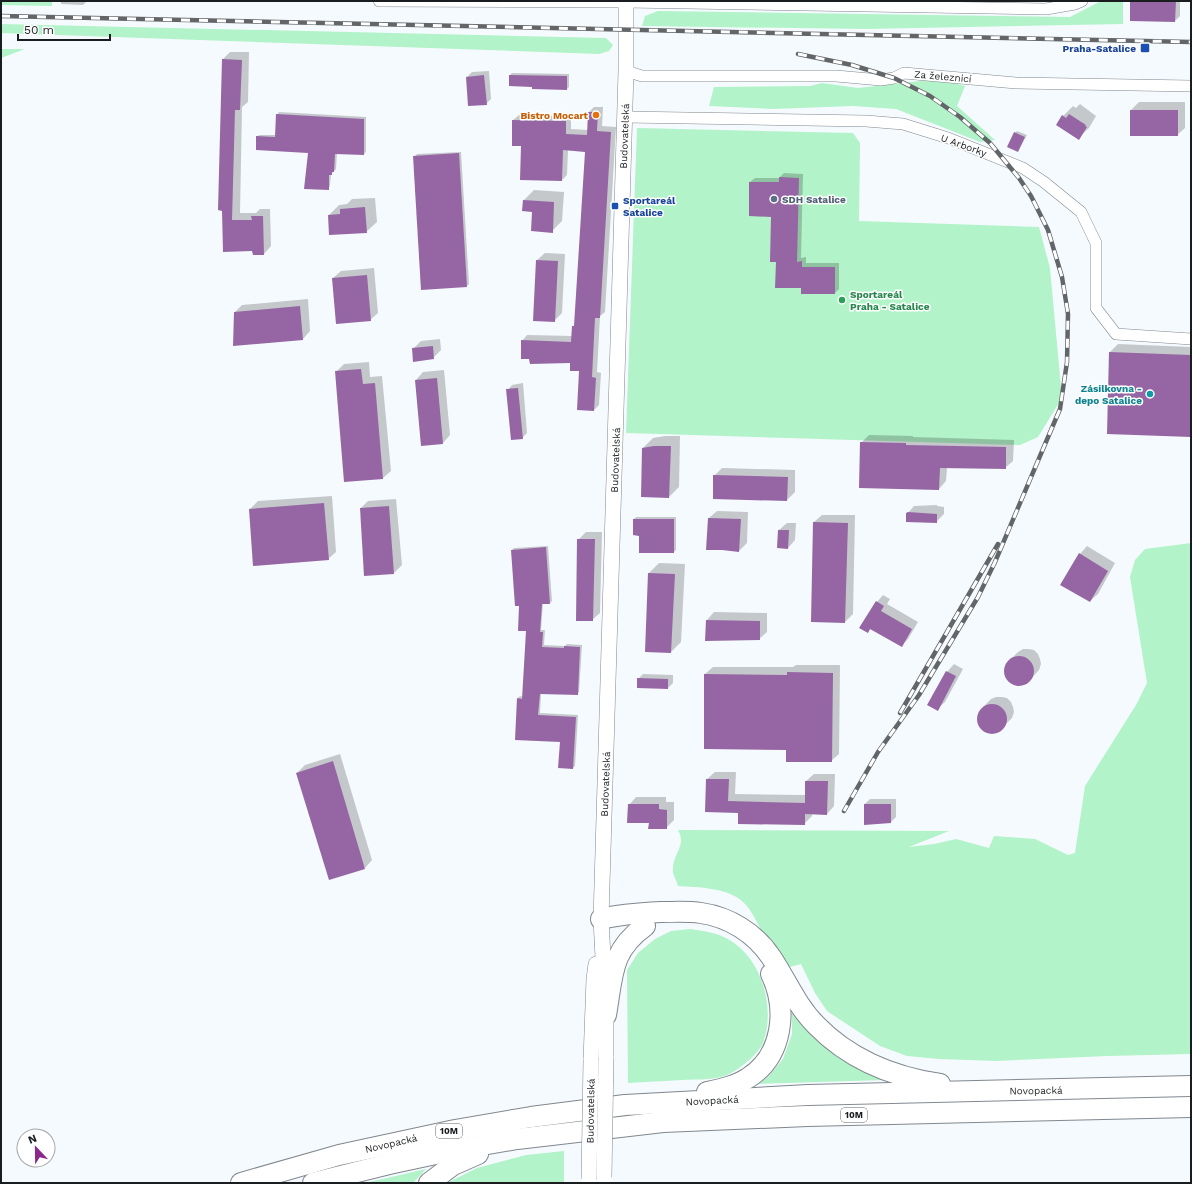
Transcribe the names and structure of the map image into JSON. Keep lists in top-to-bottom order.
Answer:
{
  "streets": {
    "highway": ["Novopacká", "10M"],
    "street": ["Za železnicí", "Budovatelská", "U Arborky"]
  },
  "crossings": [
    ["Za železnicí", "Budovatelská"],
    ["Budovatelská", "U Arborky"]
  ],
  "places": {
    "transit": ["Praha-Satalice", "Sportareál Satalice"],
    "other": [
      "Bistro Mocart",
      "SDH Satalice",
      "Sportareál Praha - Satalice",
      "Zásilkovna - depo Satalice"
    ]
  },
  "scale_bar": "50 m",
  "north": "top"
}
